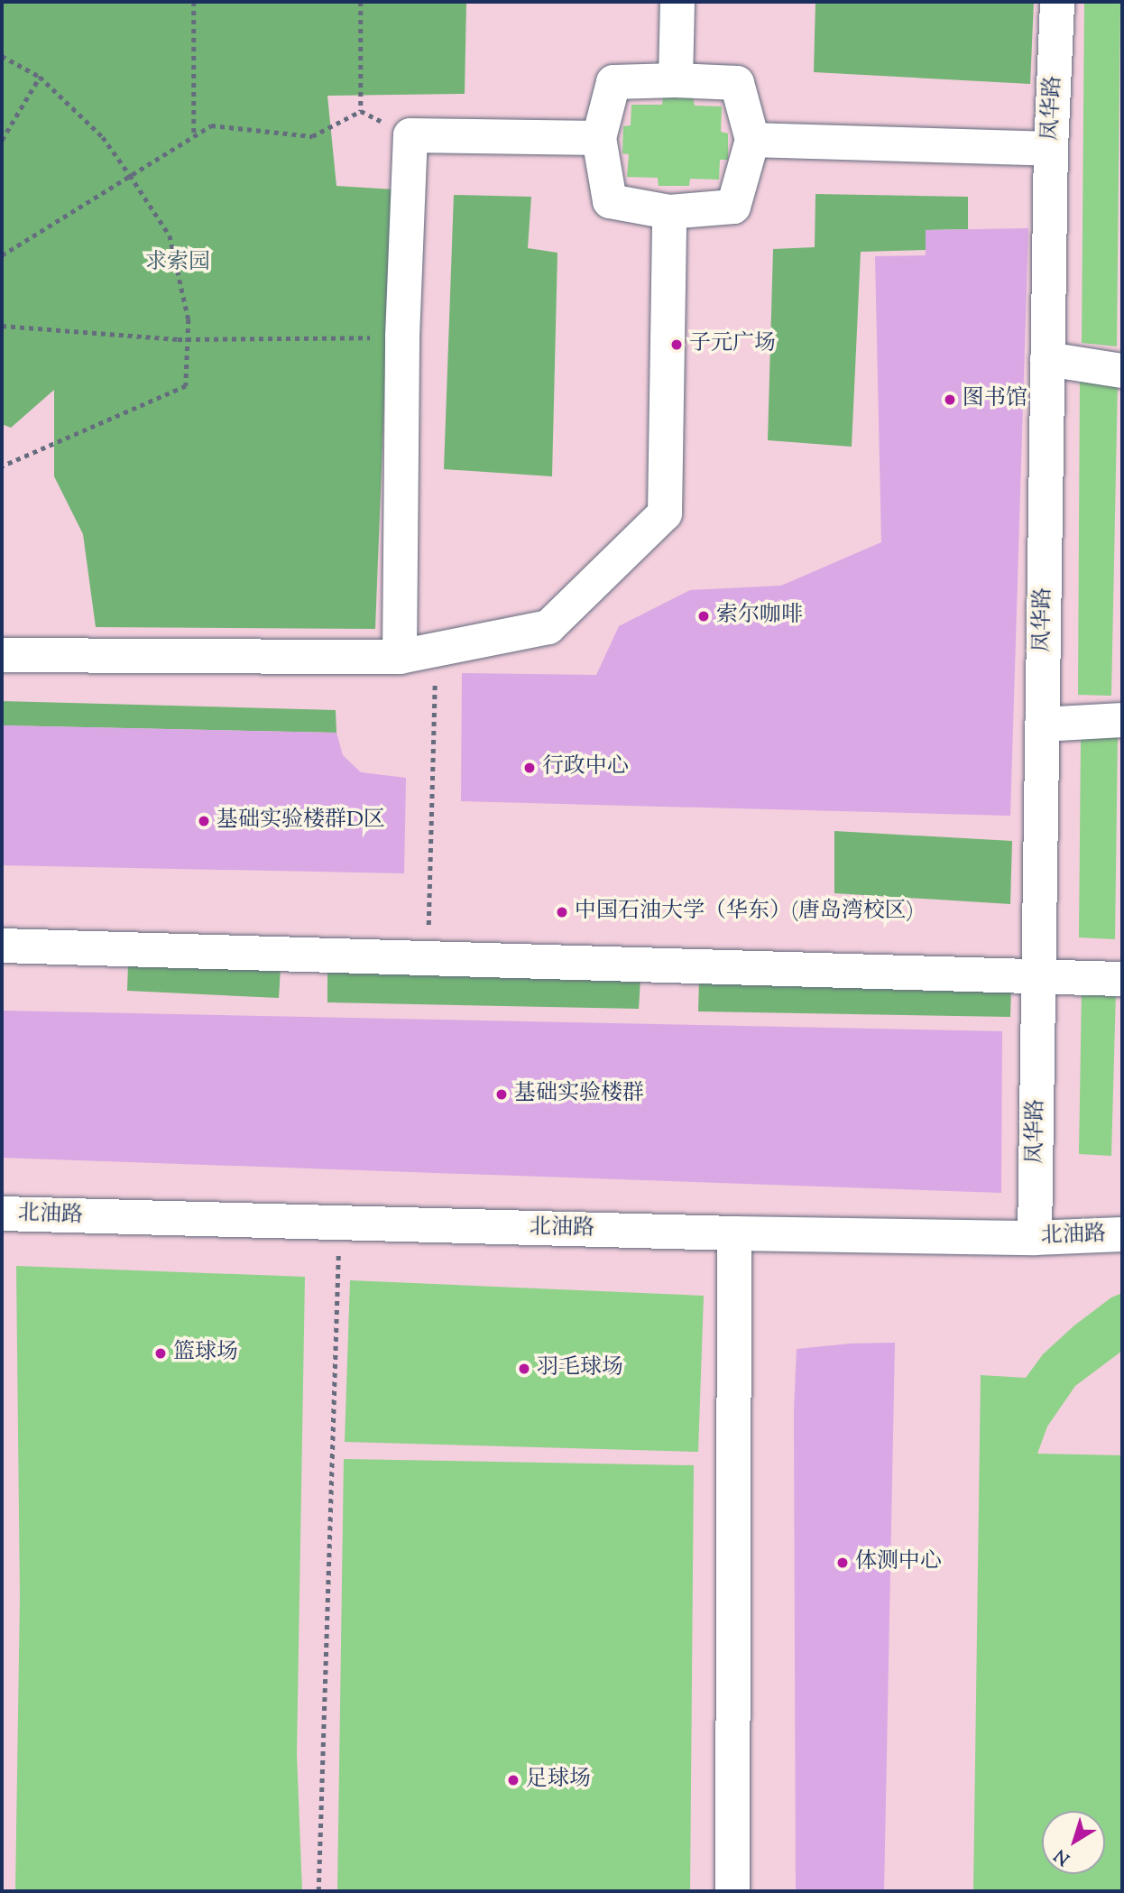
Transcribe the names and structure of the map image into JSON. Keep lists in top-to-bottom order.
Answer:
{
  "streets": {
    "street": ["凤华路", "北油路"]
  },
  "crossings": [
    ["凤华路", "北油路"]
  ],
  "parks": ["求索园"],
  "places": [
    "子元广场",
    "图书馆",
    "索尔咖啡",
    "行政中心",
    "基础实验楼群D区",
    "中国石油大学（华东）(唐岛湾校区)",
    "基础实验楼群",
    "篮球场",
    "羽毛球场",
    "体测中心",
    "足球场"
  ],
  "north": "bottom left"
}
